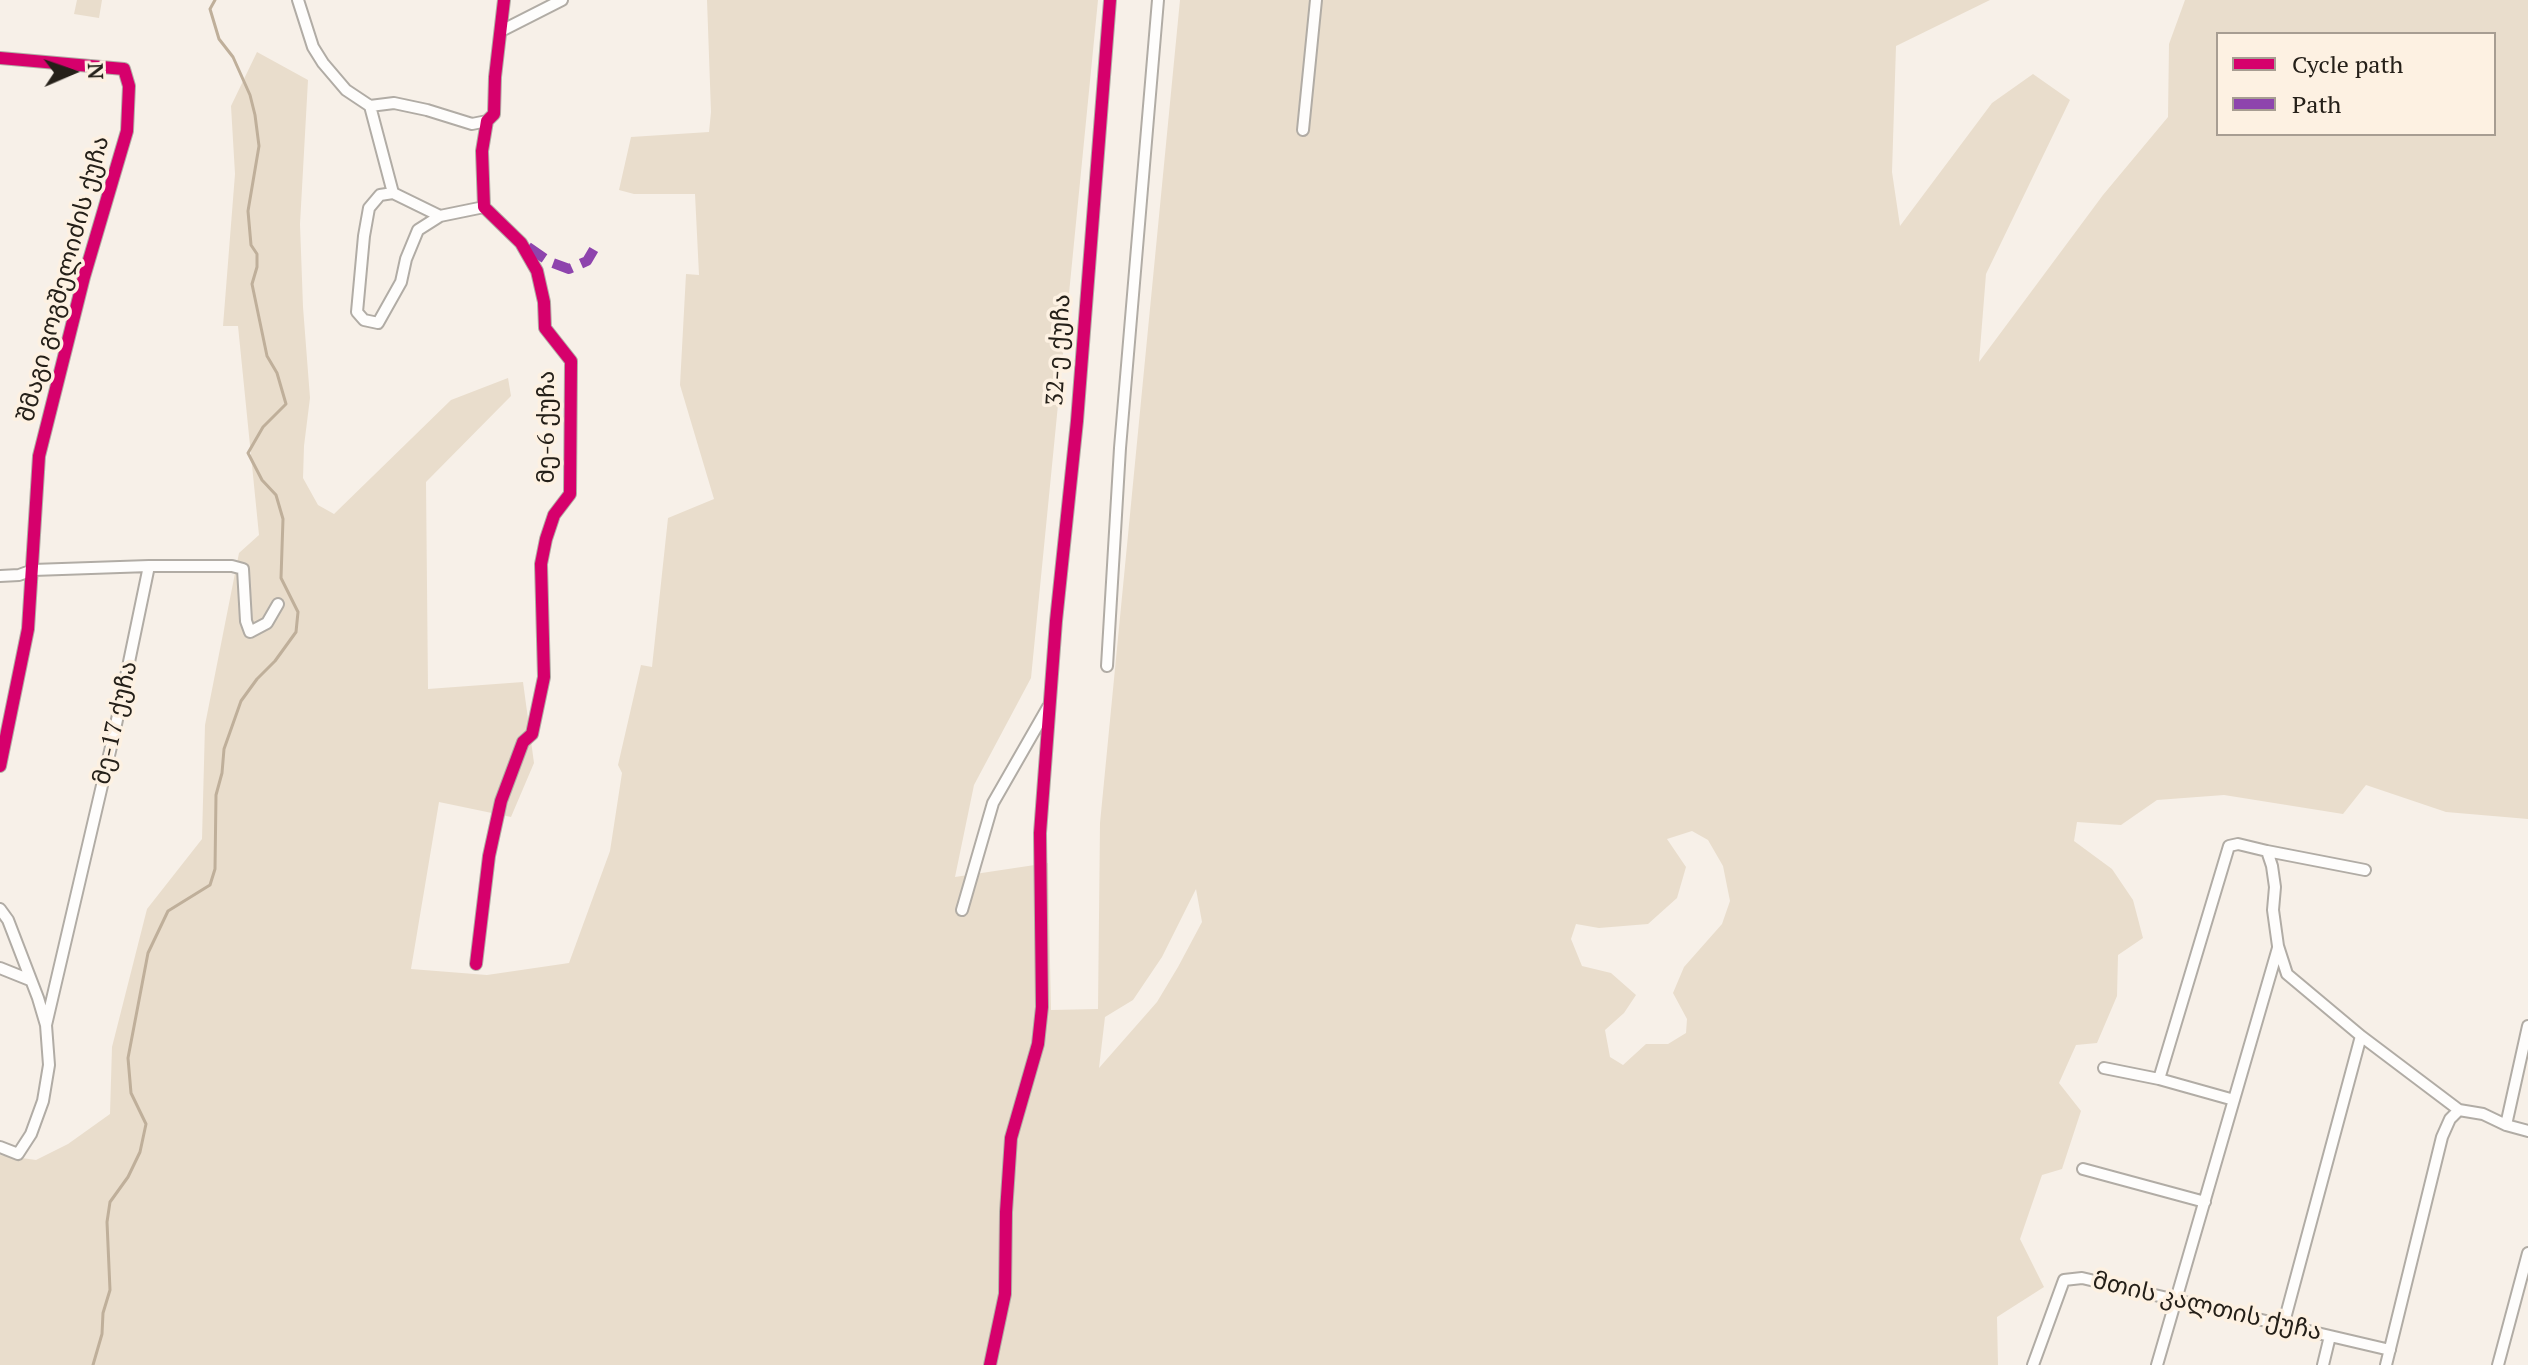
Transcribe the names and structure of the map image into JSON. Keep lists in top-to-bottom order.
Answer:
{
  "streets": {
    "street": [
      "შმაგი გოგშელიძის ქუჩა",
      "32-ე ქუჩა",
      "მე-6 ქუჩა",
      "მე-17 ქუჩა",
      "მთის კალთის ქუჩა"
    ]
  },
  "legend": ["Cycle path", "Path"],
  "north": "right"
}
